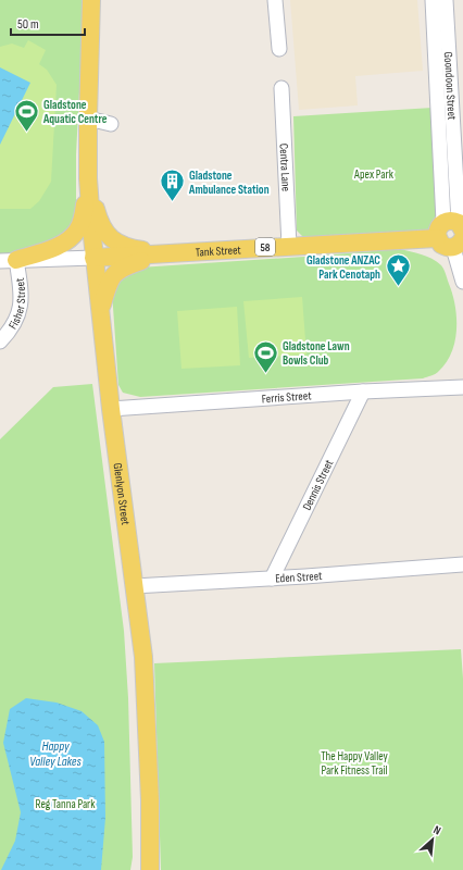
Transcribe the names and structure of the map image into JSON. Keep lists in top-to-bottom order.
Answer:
{
  "streets": {
    "main road": ["58", "Tank Street", "Glenlyon Street"],
    "street": [
      "Goondoon Street",
      "Centra Lane",
      "Fisher Street",
      "Ferris Street",
      "Dennis Street",
      "Eden Street"
    ]
  },
  "crossings": [
    ["Goondoon Street", "Tank Street"],
    ["Centra Lane", "Tank Street"],
    ["Tank Street", "Fisher Street"],
    ["Tank Street", "Glenlyon Street"],
    ["Ferris Street", "Dennis Street"],
    ["Ferris Street", "Glenlyon Street"],
    ["Dennis Street", "Eden Street"],
    ["Glenlyon Street", "Eden Street"]
  ],
  "water": ["Happy Valley Lakes"],
  "parks": ["Apex Park", "The Happy Valley Park Fitness Trail", "Reg Tanna Park"],
  "places": {
    "sports": ["Gladstone Aquatic Centre", "Gladstone Lawn Bowls Club"],
    "building": ["Gladstone Ambulance Station"],
    "place": ["Gladstone ANZAC Park Cenotaph"]
  },
  "scale_bar": "50 m",
  "north": "top right"
}
